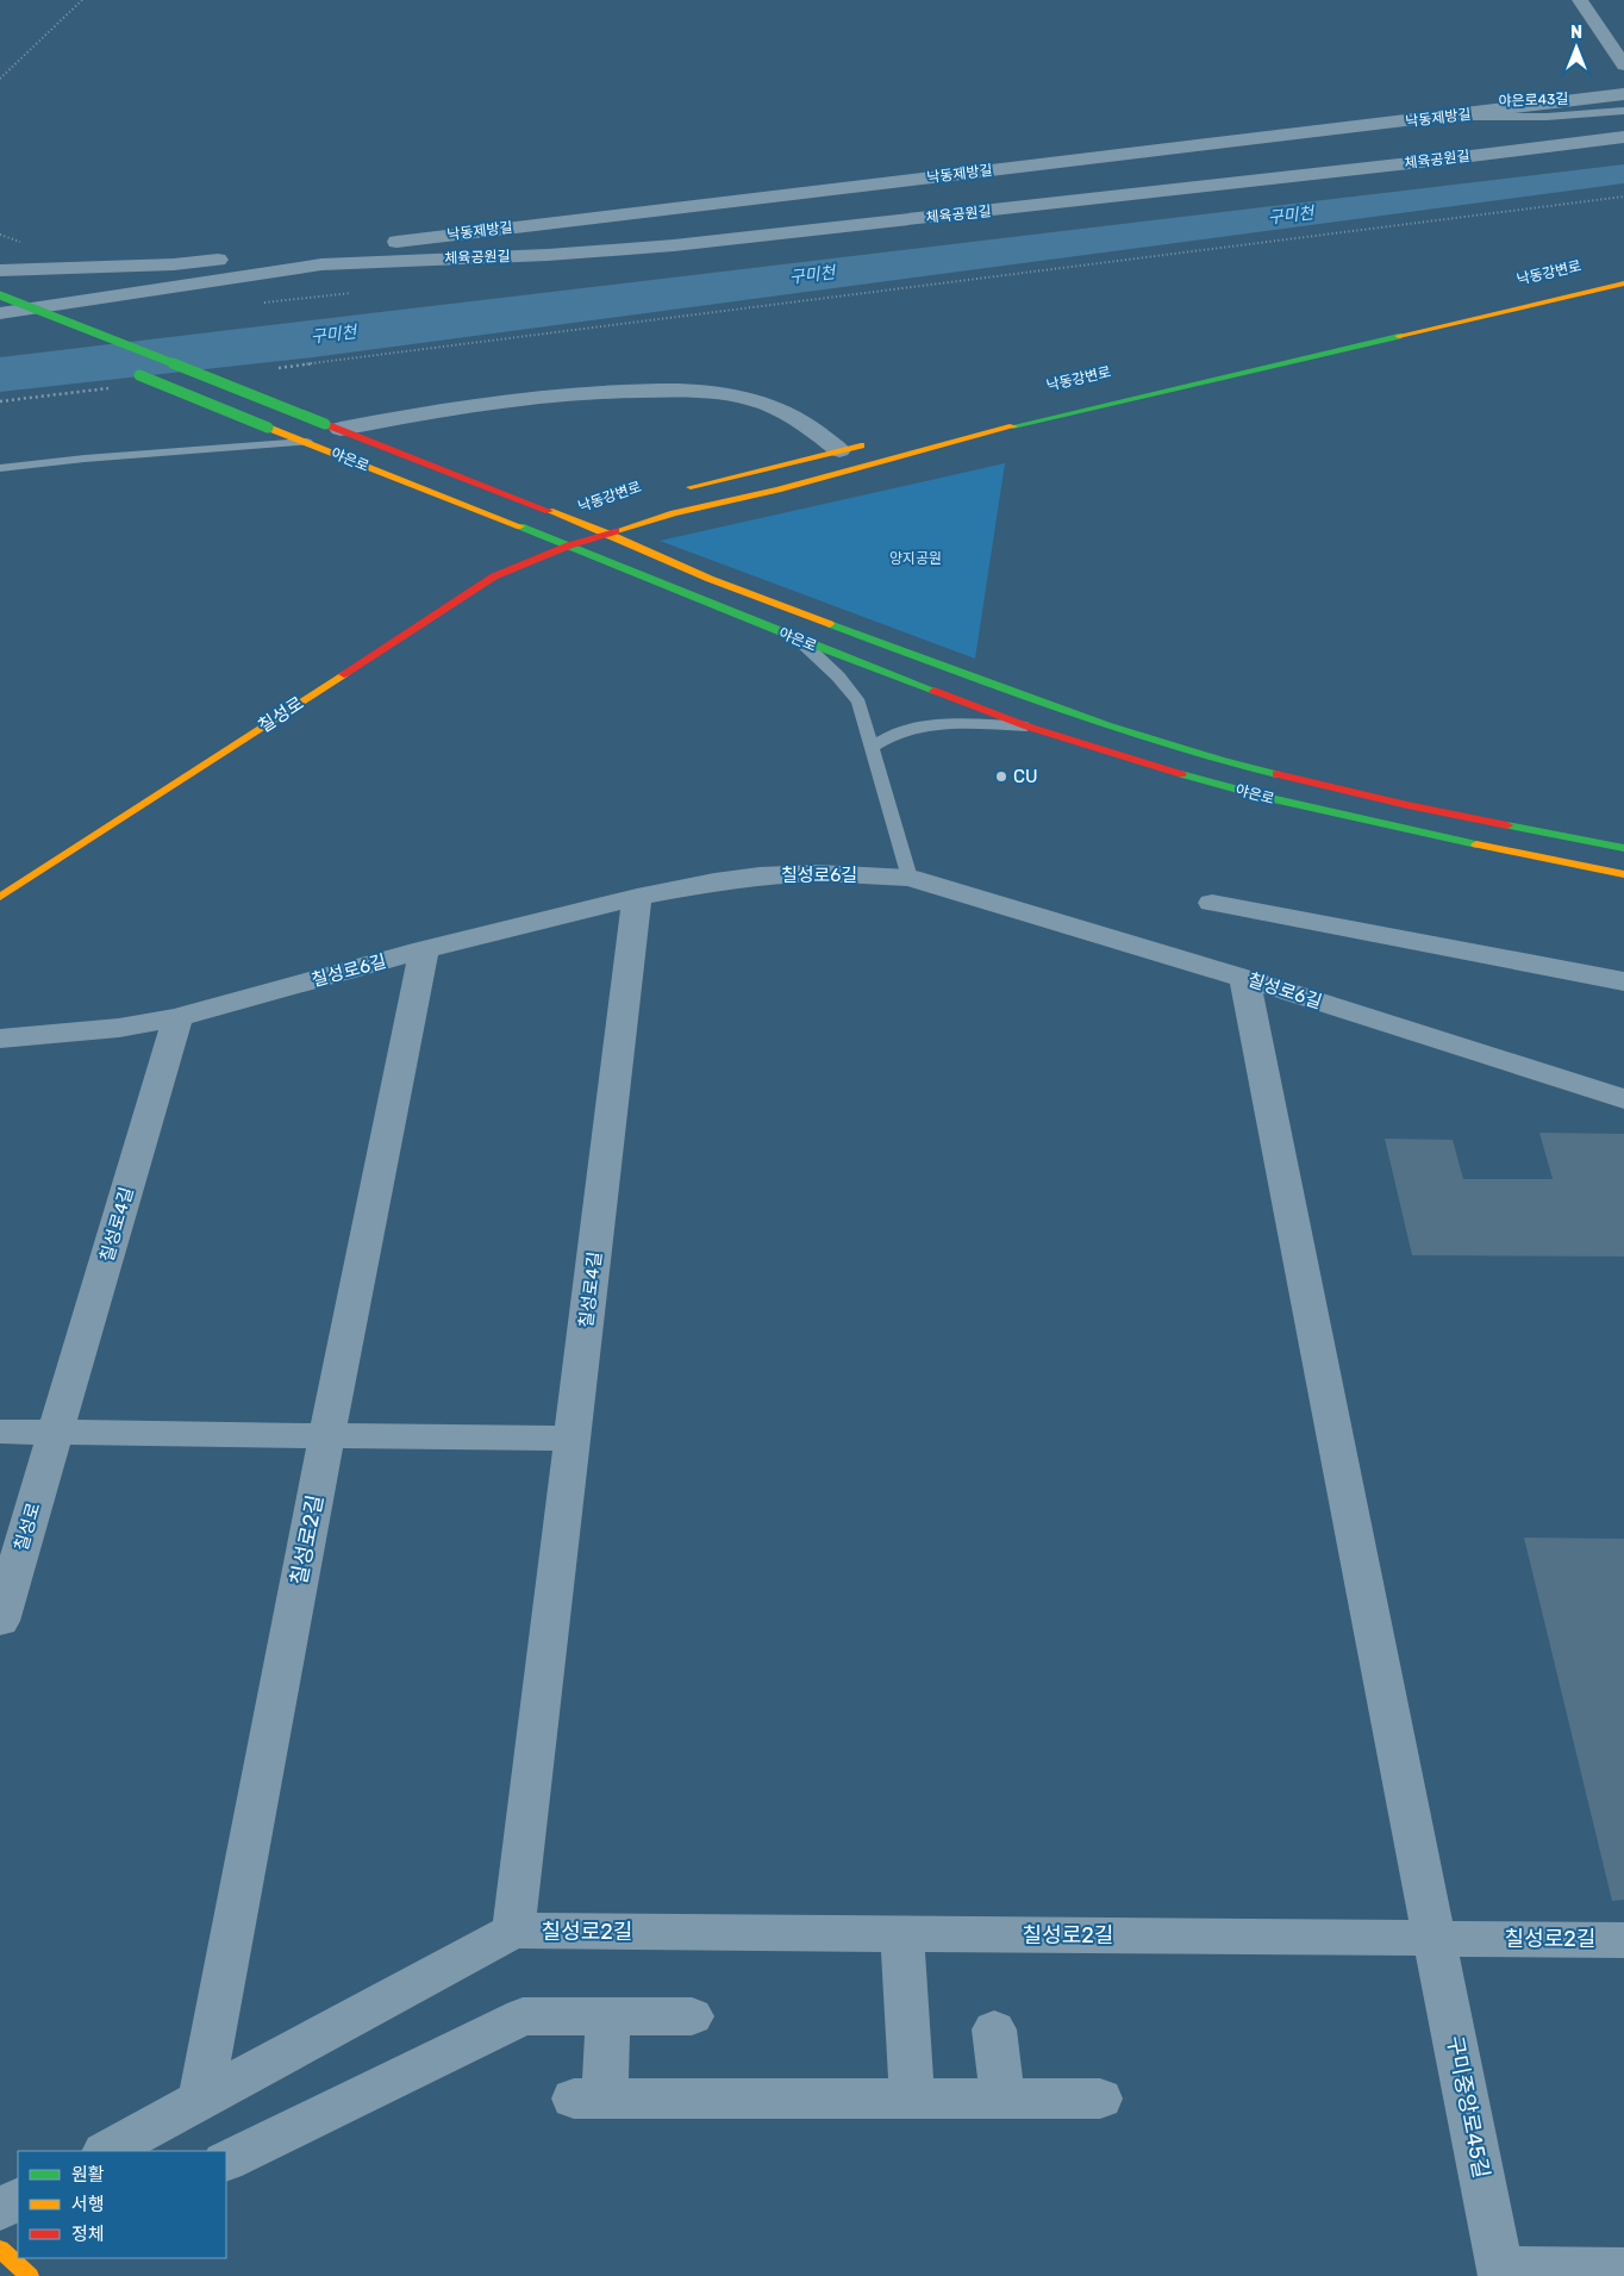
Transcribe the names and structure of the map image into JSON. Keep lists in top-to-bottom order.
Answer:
{
  "streets": {
    "main road": ["낙동강변로", "야은로", "칠성로"],
    "street": [
      "낙동제방길",
      "체육공원길",
      "칠성로6길",
      "칠성로4길",
      "칠성로2길",
      "구미중앙로45길"
    ],
    "lane": ["야은로43길"]
  },
  "crossings": [
    ["야은로43길", "낙동제방길"],
    ["낙동제방길", "체육공원길"],
    ["낙동강변로", "야은로"],
    ["낙동강변로", "칠성로"],
    ["야은로", "칠성로"],
    ["칠성로", "칠성로4길"],
    ["칠성로6길", "칠성로4길"],
    ["칠성로6길", "구미중앙로45길"],
    ["칠성로4길", "칠성로2길"],
    ["칠성로2길", "구미중앙로45길"]
  ],
  "water": ["구미천"],
  "parks": ["양지공원"],
  "places": ["CU"],
  "legend": ["원활", "서행", "정체"],
  "north": "top"
}
